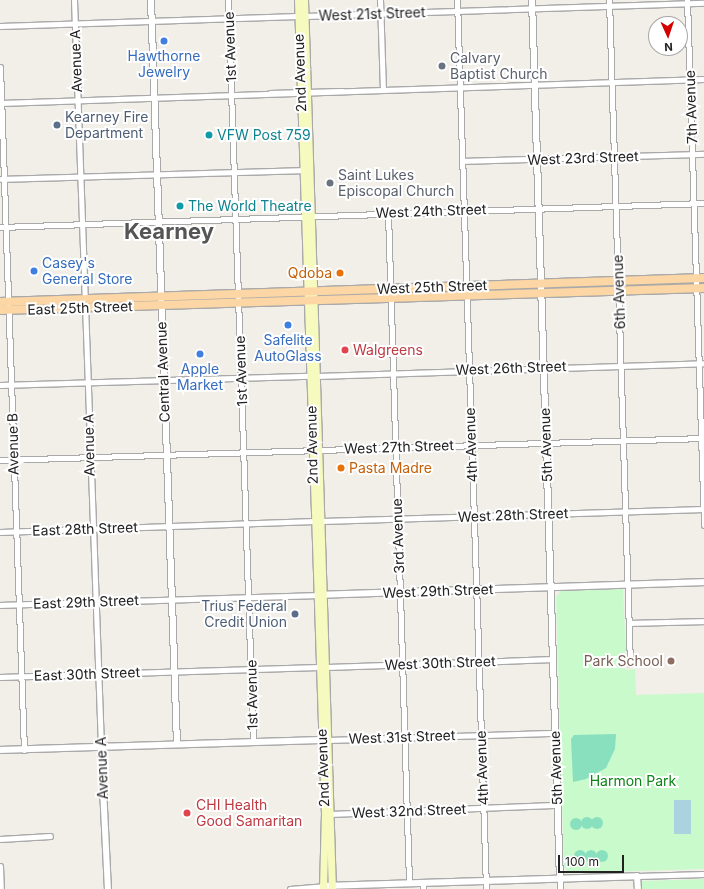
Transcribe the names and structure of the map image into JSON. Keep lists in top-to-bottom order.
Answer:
{
  "streets": {
    "main road": ["2nd Avenue", "West 25th Street", "East 25th Street"],
    "street": [
      "West 21st Street",
      "1st Avenue",
      "Avenue A",
      "7th Avenue",
      "West 23rd Street",
      "West 24th Street",
      "6th Avenue",
      "West 26th Street",
      "Central Avenue",
      "Avenue B",
      "4th Avenue",
      "5th Avenue",
      "West 27th Street",
      "West 28th Street",
      "East 28th Street",
      "3rd Avenue",
      "West 29th Street",
      "East 29th Street",
      "West 30th Street",
      "East 30th Street",
      "West 31st Street",
      "West 32nd Street"
    ]
  },
  "crossings": [
    ["West 21st Street", "1st Avenue"],
    ["West 21st Street", "Avenue A"],
    ["West 21st Street", "2nd Avenue"],
    ["West 21st Street", "7th Avenue"],
    ["West 21st Street", "6th Avenue"],
    ["West 21st Street", "Central Avenue"],
    ["West 21st Street", "4th Avenue"],
    ["West 21st Street", "5th Avenue"],
    ["1st Avenue", "West 24th Street"],
    ["1st Avenue", "West 25th Street"],
    ["1st Avenue", "West 26th Street"],
    ["1st Avenue", "West 27th Street"],
    ["1st Avenue", "West 29th Street"],
    ["1st Avenue", "West 31st Street"],
    ["Avenue A", "West 24th Street"],
    ["Avenue A", "East 25th Street"],
    ["Avenue A", "West 26th Street"],
    ["Avenue A", "West 27th Street"],
    ["Avenue A", "East 28th Street"],
    ["Avenue A", "East 29th Street"],
    ["Avenue A", "East 30th Street"],
    ["Avenue A", "West 31st Street"],
    ["2nd Avenue", "West 24th Street"],
    ["2nd Avenue", "West 25th Street"],
    ["2nd Avenue", "West 26th Street"],
    ["2nd Avenue", "West 27th Street"],
    ["2nd Avenue", "West 28th Street"],
    ["2nd Avenue", "West 29th Street"],
    ["2nd Avenue", "West 30th Street"],
    ["2nd Avenue", "West 31st Street"],
    ["2nd Avenue", "West 32nd Street"],
    ["7th Avenue", "West 23rd Street"],
    ["7th Avenue", "West 24th Street"],
    ["7th Avenue", "West 25th Street"],
    ["7th Avenue", "West 26th Street"],
    ["7th Avenue", "West 27th Street"],
    ["7th Avenue", "West 28th Street"],
    ["West 23rd Street", "6th Avenue"],
    ["West 23rd Street", "4th Avenue"],
    ["West 23rd Street", "5th Avenue"],
    ["West 24th Street", "6th Avenue"],
    ["West 24th Street", "Central Avenue"],
    ["West 24th Street", "Avenue B"],
    ["West 24th Street", "4th Avenue"],
    ["West 24th Street", "5th Avenue"],
    ["West 24th Street", "3rd Avenue"],
    ["West 25th Street", "6th Avenue"],
    ["West 25th Street", "East 25th Street"],
    ["West 25th Street", "Central Avenue"],
    ["West 25th Street", "4th Avenue"],
    ["West 25th Street", "5th Avenue"],
    ["West 25th Street", "3rd Avenue"],
    ["6th Avenue", "West 26th Street"],
    ["6th Avenue", "West 27th Street"],
    ["6th Avenue", "West 28th Street"],
    ["6th Avenue", "West 29th Street"],
    ["East 25th Street", "Central Avenue"],
    ["East 25th Street", "Avenue B"],
    ["West 26th Street", "Central Avenue"],
    ["West 26th Street", "Avenue B"],
    ["West 26th Street", "4th Avenue"],
    ["West 26th Street", "5th Avenue"],
    ["West 26th Street", "3rd Avenue"],
    ["Central Avenue", "West 27th Street"],
    ["Central Avenue", "East 28th Street"],
    ["Central Avenue", "West 29th Street"],
    ["Central Avenue", "East 29th Street"],
    ["Central Avenue", "East 30th Street"],
    ["Central Avenue", "West 31st Street"],
    ["Avenue B", "West 27th Street"],
    ["Avenue B", "East 28th Street"],
    ["Avenue B", "East 29th Street"],
    ["Avenue B", "East 30th Street"],
    ["Avenue B", "West 31st Street"],
    ["4th Avenue", "West 27th Street"],
    ["4th Avenue", "West 28th Street"],
    ["4th Avenue", "West 29th Street"],
    ["4th Avenue", "West 30th Street"],
    ["4th Avenue", "West 31st Street"],
    ["4th Avenue", "West 32nd Street"],
    ["5th Avenue", "West 27th Street"],
    ["5th Avenue", "West 28th Street"],
    ["5th Avenue", "West 29th Street"],
    ["5th Avenue", "West 30th Street"],
    ["5th Avenue", "West 31st Street"],
    ["5th Avenue", "West 32nd Street"],
    ["West 27th Street", "3rd Avenue"],
    ["West 28th Street", "3rd Avenue"],
    ["3rd Avenue", "West 29th Street"],
    ["3rd Avenue", "West 30th Street"],
    ["3rd Avenue", "West 31st Street"],
    ["3rd Avenue", "West 32nd Street"],
    ["West 29th Street", "East 29th Street"]
  ],
  "districts": ["Kearney"],
  "parks": ["Harmon Park"],
  "places": [
    "Hawthorne Jewelry",
    "Calvary Baptist Church",
    "Kearney Fire Department",
    "VFW Post 759",
    "Saint Lukes Episcopal Church",
    "The World Theatre",
    "Casey's General Store",
    "Qdoba",
    "Safelite AutoGlass",
    "Walgreens",
    "Apple Market",
    "Pasta Madre",
    "Trius Federal Credit Union",
    "Park School",
    "CHI Health Good Samaritan"
  ],
  "scale_bar": "100 m",
  "north": "bottom"
}
